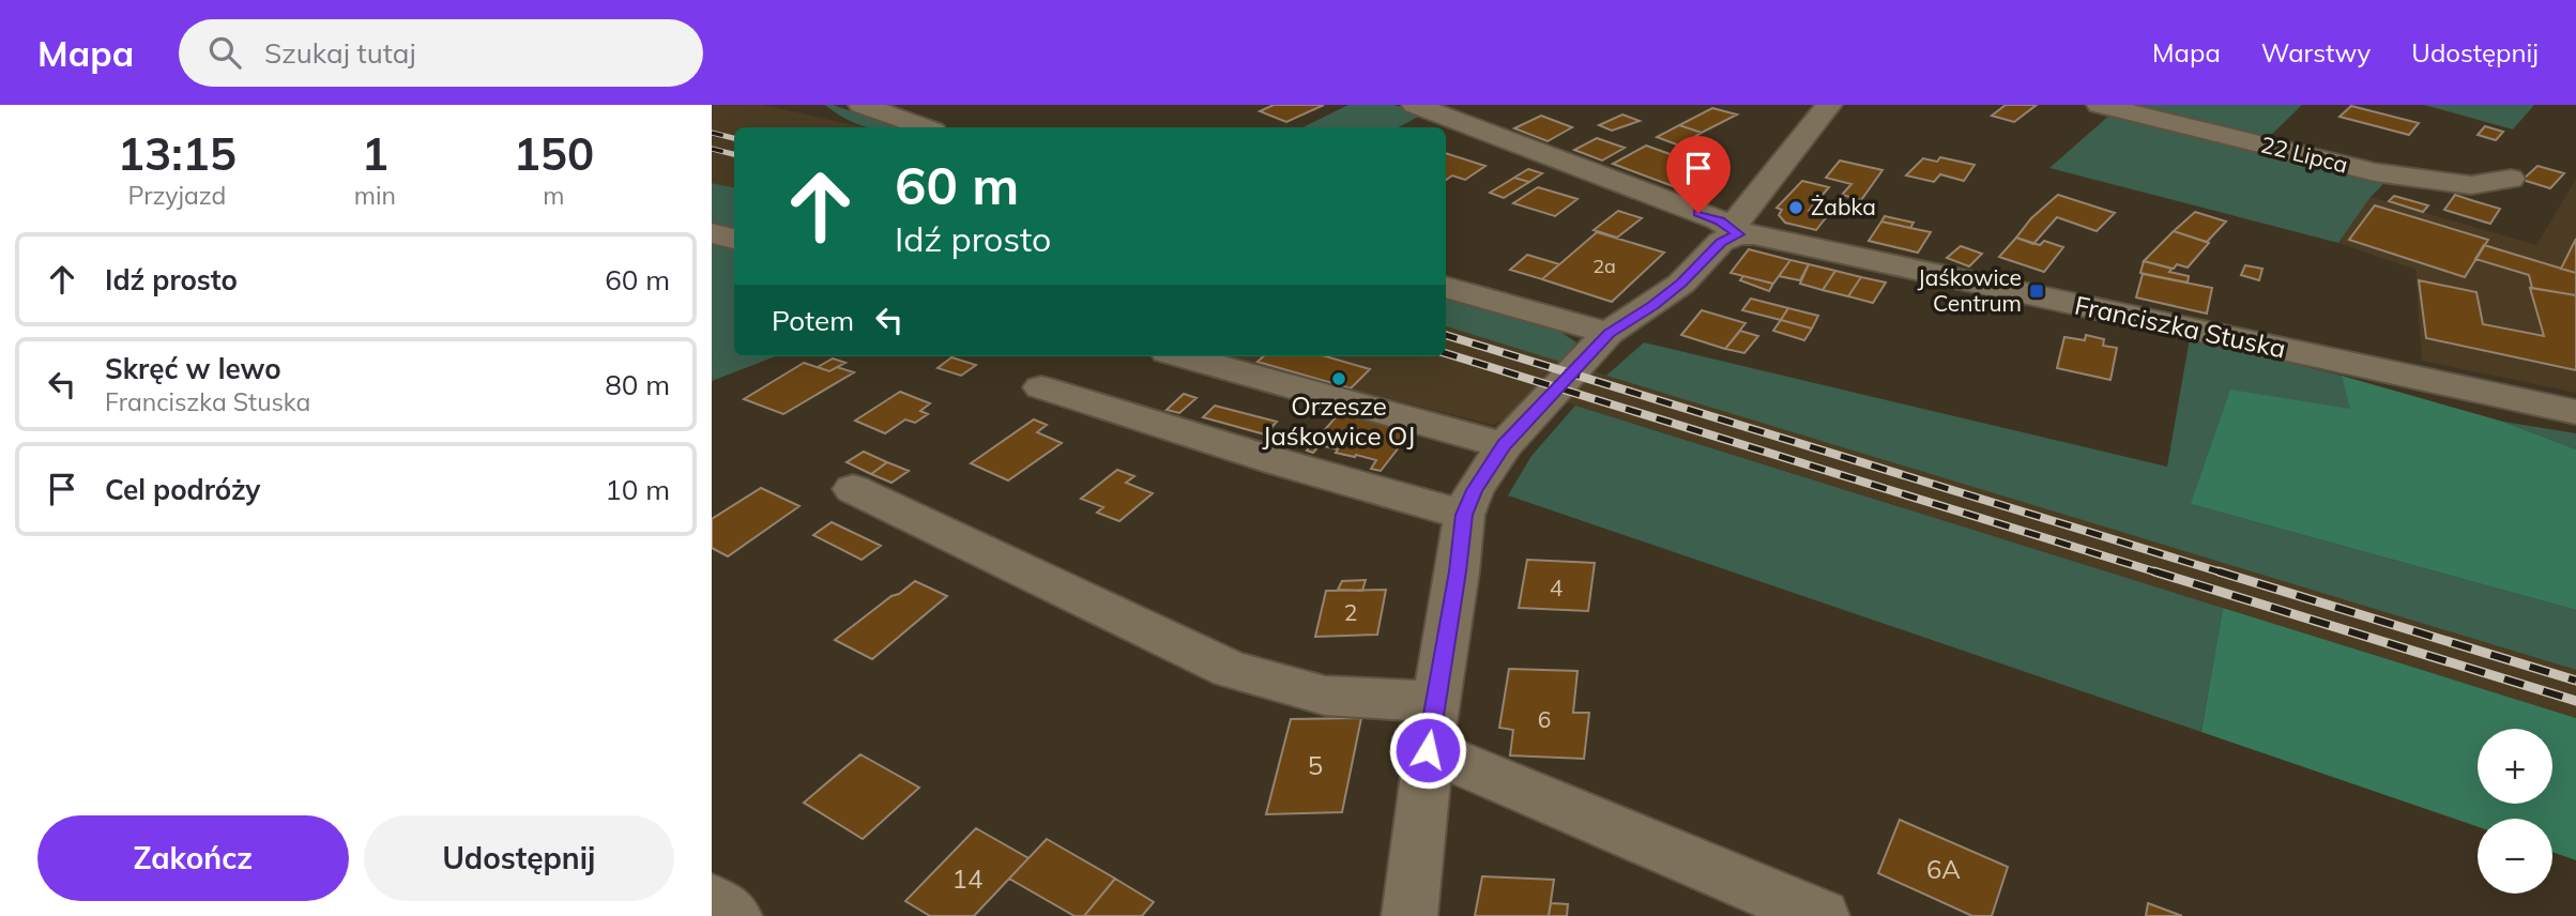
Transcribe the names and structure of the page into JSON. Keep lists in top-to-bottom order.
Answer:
{
  "streets": {
    "street": ["22 Lipca", "Franciszka Stuska"]
  },
  "places": {
    "other": ["Żabka", "Orzesze Jaśkowice OJ"],
    "transit": ["Jaśkowice Centrum"]
  },
  "house_numbers": [
    "2a",
    "4",
    "2",
    "6",
    "5",
    "6A",
    "14"
  ],
  "page": {
    "header": "Mapa",
    "search": "Szukaj tutaj",
    "nav": ["Mapa", "Warstwy", "Udostępnij"],
    "eta": [
      "13:15",
      "Przyjazd",
      "1",
      "min",
      "150",
      "m"
    ],
    "turn": ["60 m", "Idź prosto"],
    "list": [
      {
        "name": "Idź prosto",
        "value": "60 m"
      },
      {
        "name": "Skręć w lewo",
        "note": "Franciszka Stuska",
        "value": "80 m"
      },
      {
        "name": "Cel podróży",
        "value": "10 m"
      }
    ],
    "then": "Potem",
    "map_buttons": ["+", "−"],
    "buttons": ["Zakończ", "Udostępnij"]
  }
}
